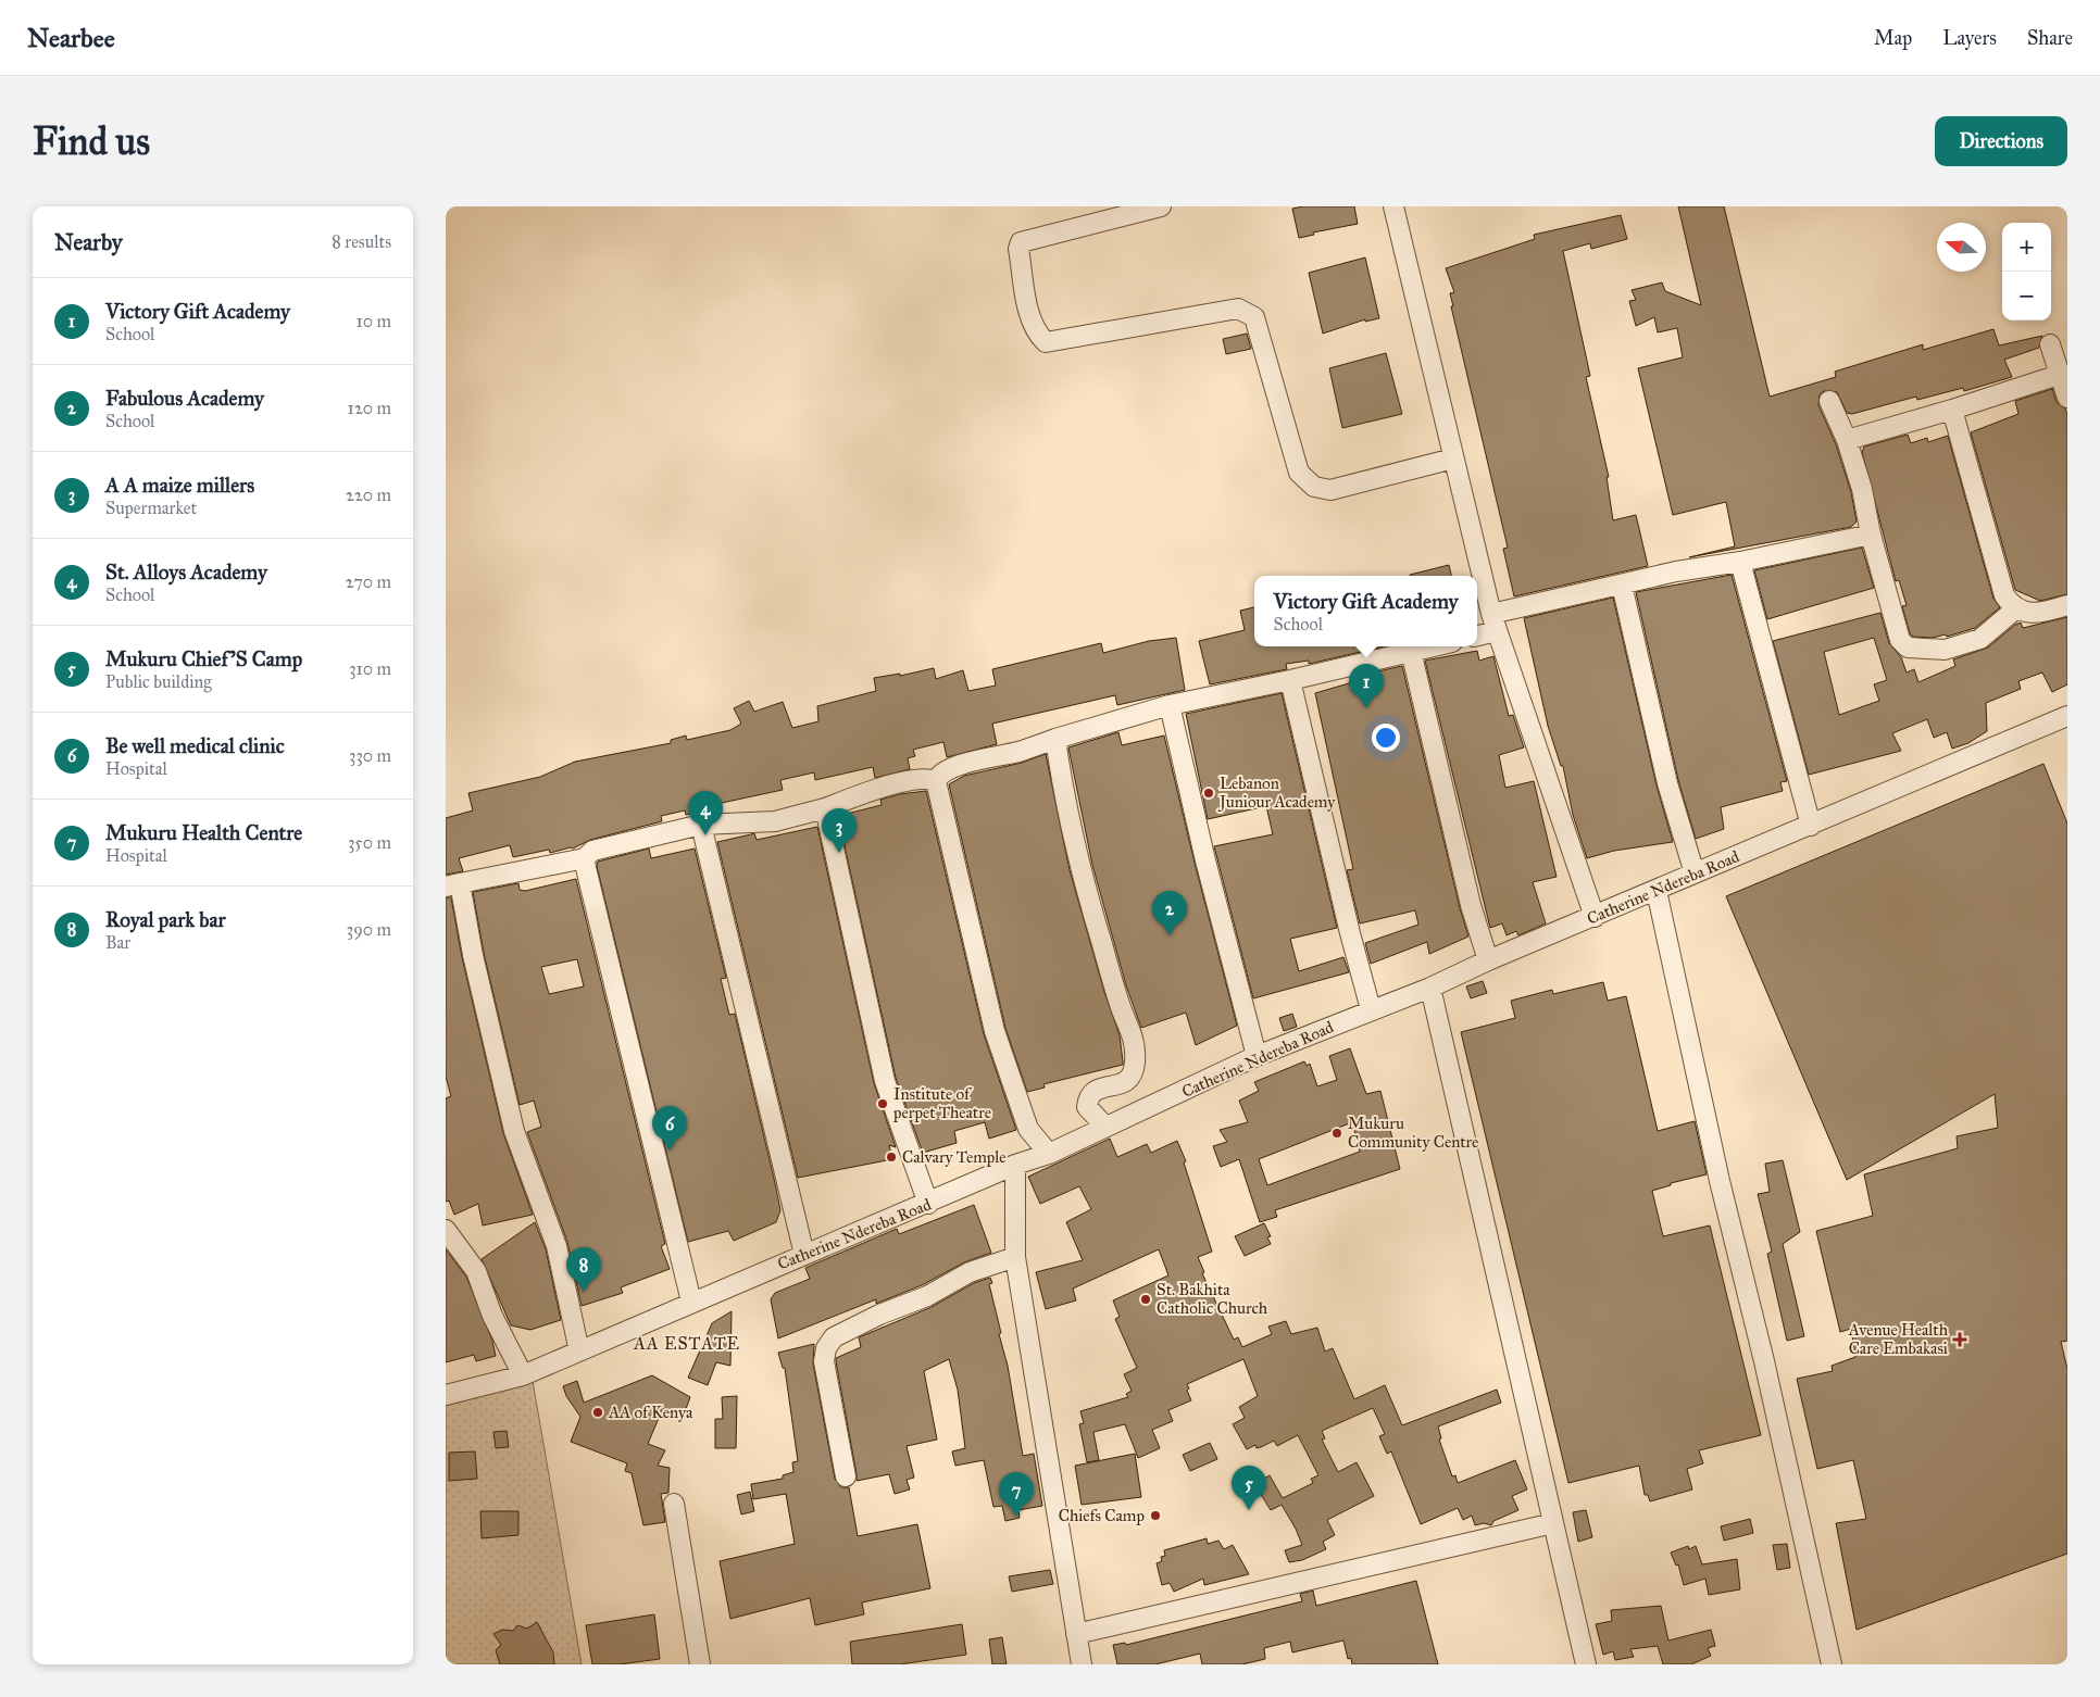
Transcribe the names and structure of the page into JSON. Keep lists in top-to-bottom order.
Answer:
{
  "streets": {
    "street": ["Catherine Ndereba Road"]
  },
  "districts": ["AA ESTATE"],
  "places": {
    "other": [
      "Lebanon Juniour Academy",
      "Institute of perpet Theatre",
      "Mukuru Community Centre",
      "Calvary Temple",
      "St. Bakhita Catholic Church",
      "AA of Kenya",
      "Chiefs Camp"
    ],
    "health": ["Avenue Health Care Embakasi"]
  },
  "north": "left",
  "page": {
    "header": "Nearbee",
    "nav": ["Map", "Layers", "Share"],
    "buttons": "Directions",
    "title": "Find us",
    "heading": ["Nearby", "8 results"],
    "map_buttons": ["+", "−"],
    "list": [
      {
        "mark": "1",
        "name": "Victory Gift Academy",
        "note": "School",
        "value": "10 m"
      },
      {
        "mark": "2",
        "name": "Fabulous Academy",
        "note": "School",
        "value": "120 m"
      },
      {
        "mark": "3",
        "name": "A A maize millers",
        "note": "Supermarket",
        "value": "220 m"
      },
      {
        "mark": "4",
        "name": "St. Alloys Academy",
        "note": "School",
        "value": "270 m"
      },
      {
        "mark": "5",
        "name": "Mukuru Chief'S Camp",
        "note": "Public building",
        "value": "310 m"
      },
      {
        "mark": "6",
        "name": "Be well medical clinic",
        "note": "Hospital",
        "value": "330 m"
      },
      {
        "mark": "7",
        "name": "Mukuru Health Centre",
        "note": "Hospital",
        "value": "350 m"
      },
      {
        "mark": "8",
        "name": "Royal park bar",
        "note": "Bar",
        "value": "390 m"
      }
    ],
    "popup": ["Victory Gift Academy", "School"],
    "pins": [
      "1",
      "4",
      "3",
      "2",
      "6",
      "8",
      "5",
      "7"
    ]
  }
}
